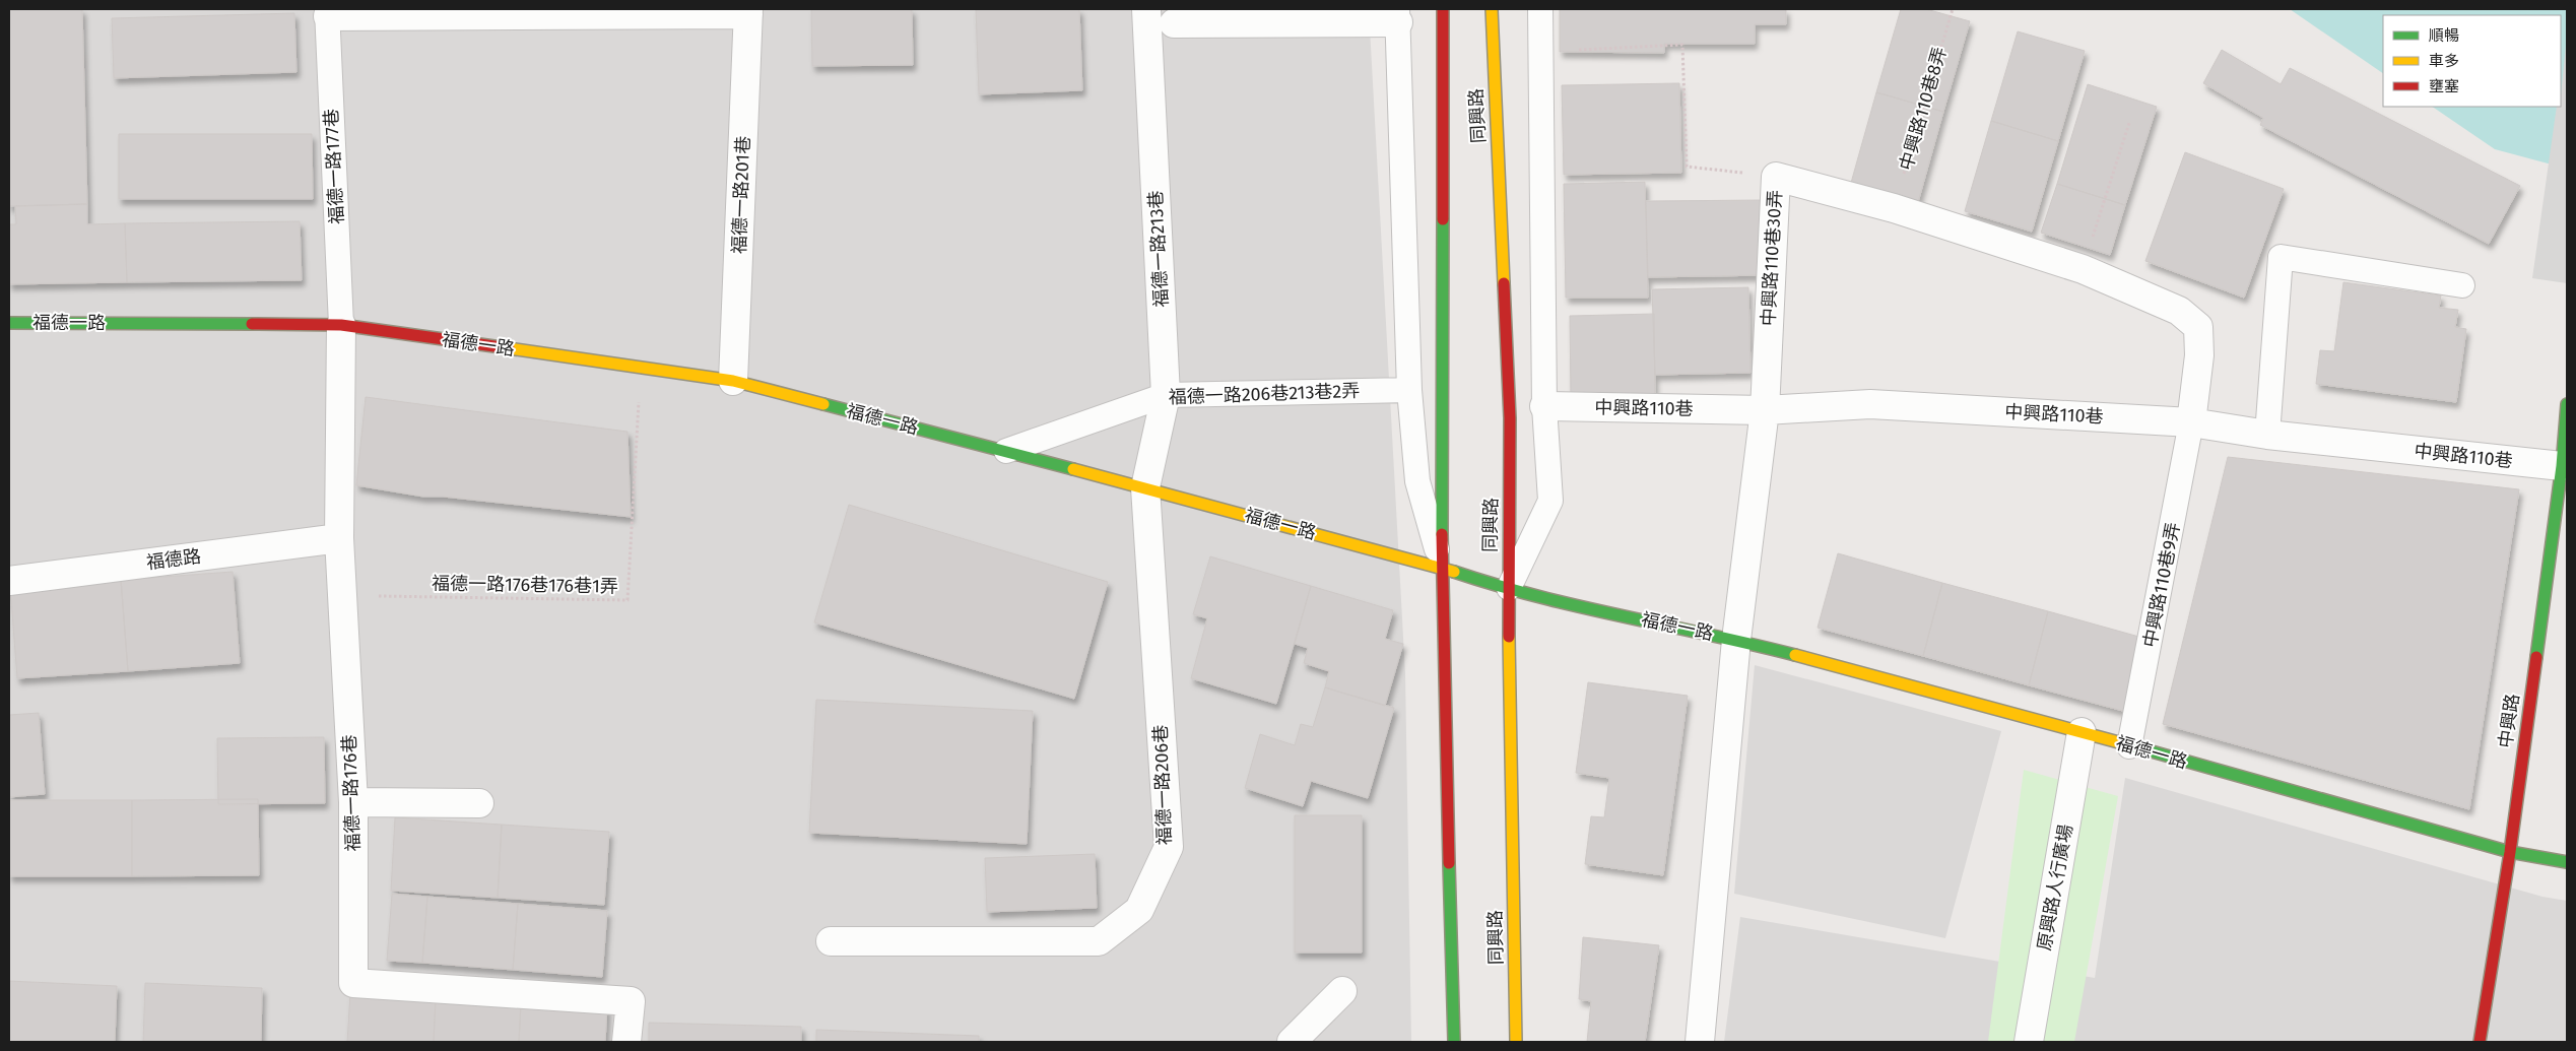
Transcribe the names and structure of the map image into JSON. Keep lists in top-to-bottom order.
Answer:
{
  "streets": {
    "street": [
      "同興路",
      "福德一路201巷",
      "福德一路213巷",
      "中興路110巷30弄",
      "福德一路",
      "中興路110巷",
      "福德路",
      "中興路",
      "福德一路206巷",
      "福德一路176巷",
      "原興路人行廣場"
    ],
    "lane": ["福德一路177巷", "福德一路206巷213巷2弄", "中興路110巷9弄"],
    "path": ["中興路110巷8弄", "福德一路176巷176巷1弄"]
  },
  "crossings": [
    ["同興路", "福德一路"],
    ["福德一路177巷", "福德一路"],
    ["福德一路177巷", "福德一路176巷"],
    ["福德一路201巷", "福德一路"],
    ["福德一路213巷", "福德一路"],
    ["福德一路213巷", "福德一路206巷213巷2弄"],
    ["福德一路213巷", "福德一路206巷"],
    ["中興路110巷30弄", "福德一路"],
    ["中興路110巷30弄", "中興路110巷"],
    ["福德一路", "福德一路206巷213巷2弄"],
    ["福德一路", "中興路110巷"],
    ["福德一路", "福德一路176巷176巷1弄"],
    ["福德一路", "中興路110巷9弄"],
    ["福德一路", "中興路"],
    ["福德一路", "福德一路206巷"],
    ["福德一路", "福德一路176巷"],
    ["福德一路", "原興路人行廣場"],
    ["中興路110巷", "中興路110巷9弄"],
    ["中興路110巷", "中興路"],
    ["福德路", "福德一路176巷"],
    ["福德一路176巷176巷1弄", "福德一路176巷"]
  ],
  "legend": ["順暢", "車多", "壅塞"]
}
